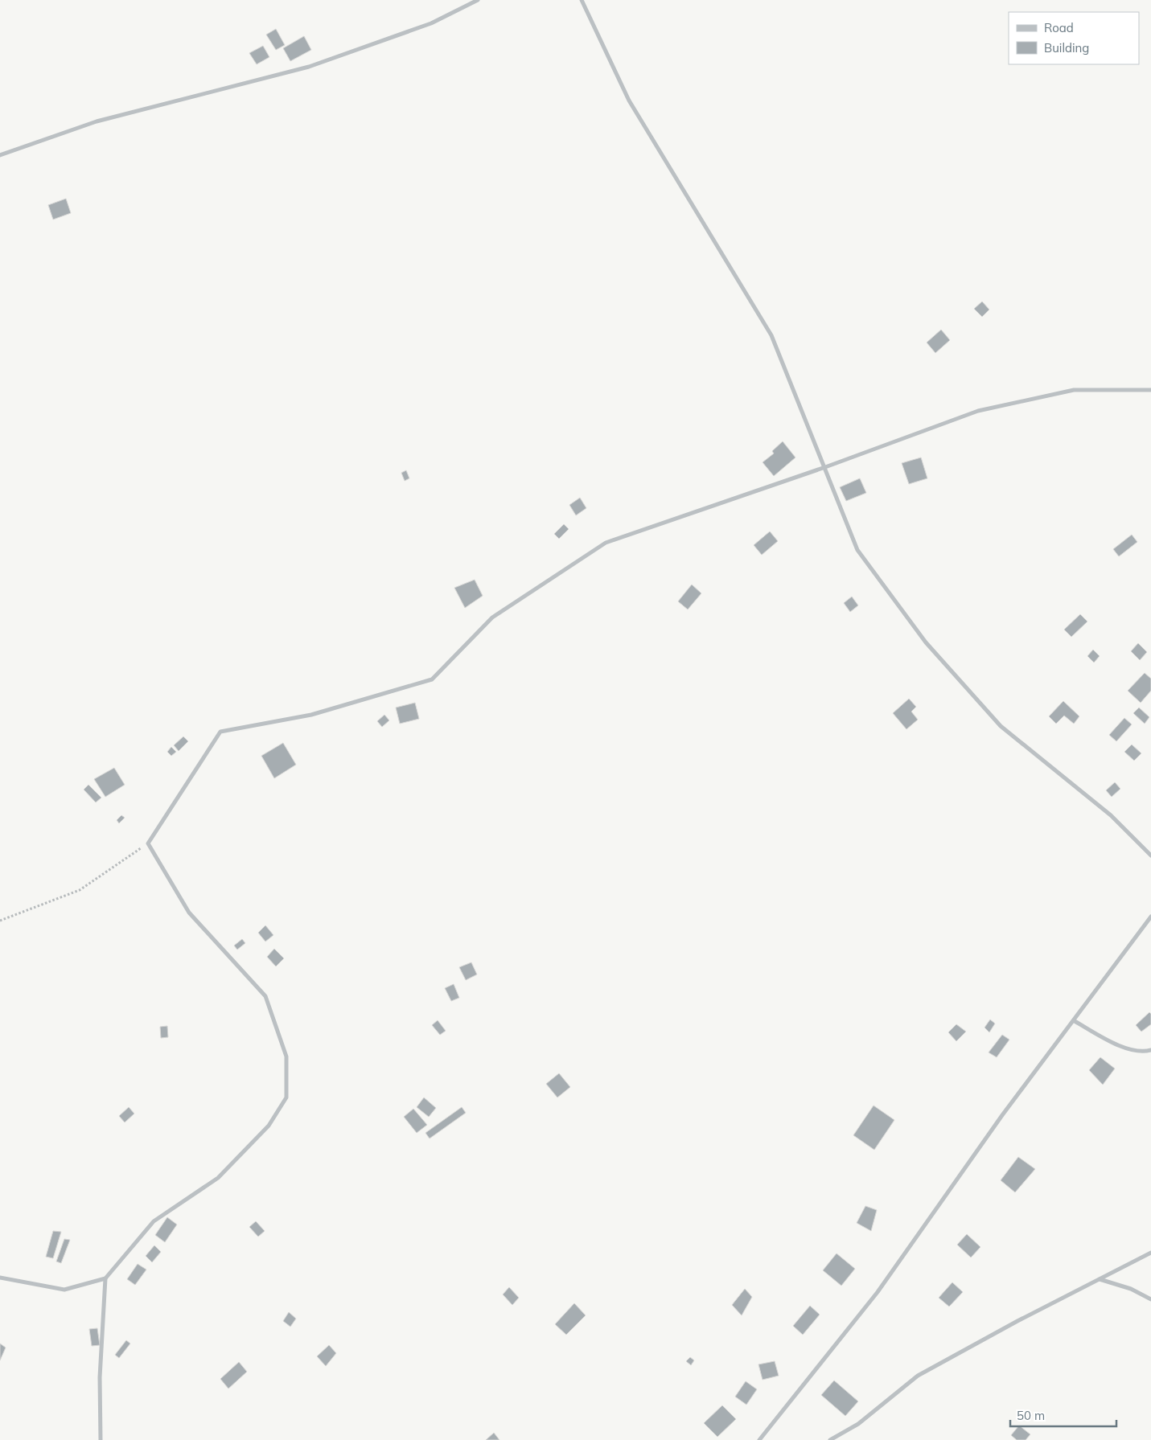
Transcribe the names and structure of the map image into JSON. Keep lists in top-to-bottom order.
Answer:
{
  "legend": ["Road", "Building"],
  "scale_bar": "50 m"
}
